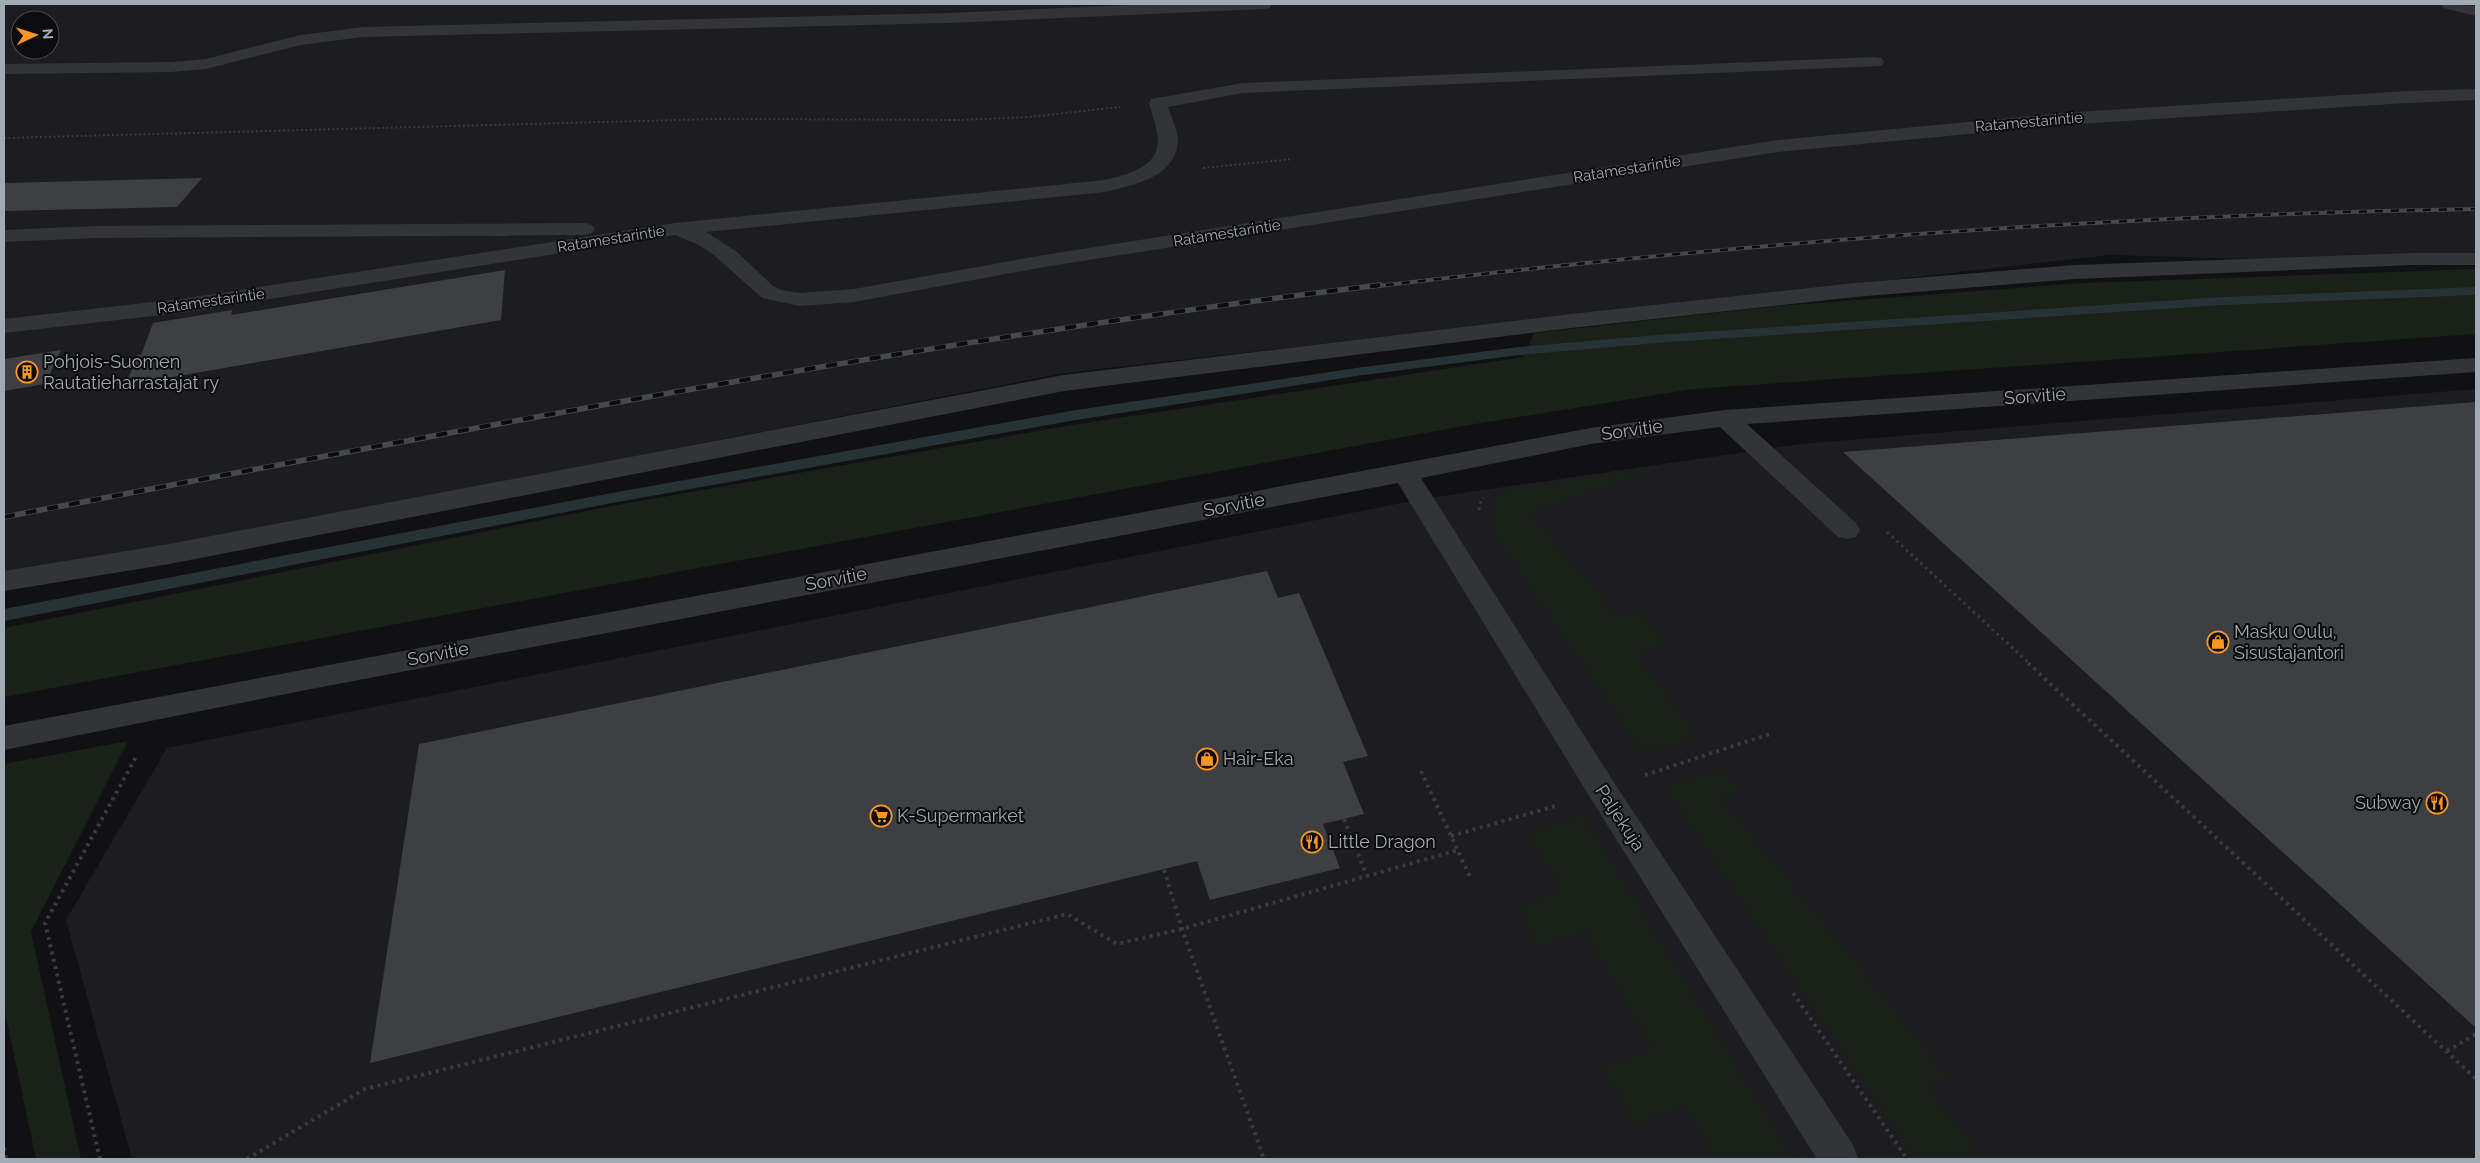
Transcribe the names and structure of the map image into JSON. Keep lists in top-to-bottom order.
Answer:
{
  "streets": {
    "street": ["Ratamestarintie", "Sorvitie", "Paljekuja"]
  },
  "crossings": [
    ["Sorvitie", "Paljekuja"]
  ],
  "places": {
    "building": ["Pohjois-Suomen Rautatieharrastajat ry"],
    "shop": ["Masku Oulu, Sisustajantori", "Hair-Eka"],
    "restaurant": ["Subway", "Little Dragon"],
    "supermarket": ["K-Supermarket"]
  },
  "north": "right"
}
